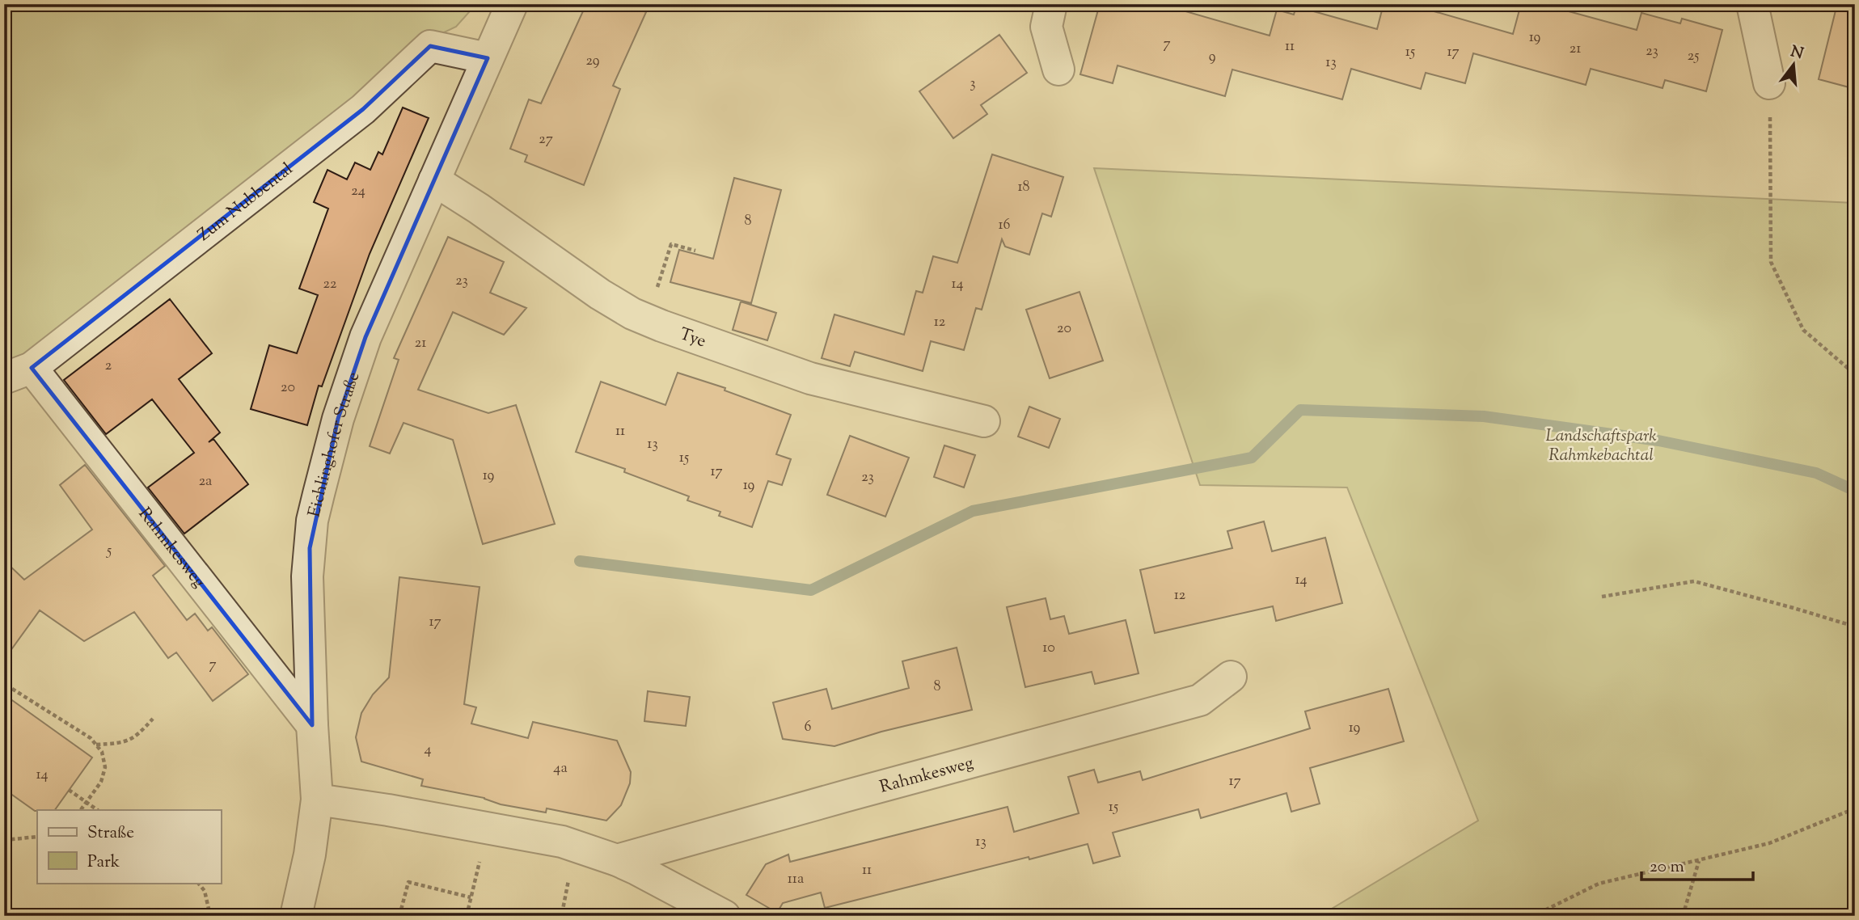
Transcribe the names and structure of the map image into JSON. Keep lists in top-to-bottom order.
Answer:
{
  "streets": {
    "street": [
      "Zum Nubbental",
      "Tye",
      "Eichlinghofer Straße",
      "Rahmkesweg"
    ]
  },
  "crossings": [
    ["Zum Nubbental", "Eichlinghofer Straße"],
    ["Zum Nubbental", "Rahmkesweg"],
    ["Tye", "Eichlinghofer Straße"],
    ["Eichlinghofer Straße", "Rahmkesweg"]
  ],
  "parks": ["Landschaftspark Rahmkebachtal"],
  "house_numbers": [
    "19",
    "7",
    "11",
    "21",
    "23",
    "15",
    "17",
    "25",
    "9",
    "29",
    "13",
    "3",
    "27",
    "18",
    "24",
    "8",
    "16",
    "23",
    "22",
    "14",
    "12",
    "20",
    "21",
    "2",
    "20",
    "11",
    "13",
    "15",
    "17",
    "19",
    "23",
    "2a",
    "19",
    "5",
    "14",
    "12",
    "17",
    "10",
    "7",
    "8",
    "6",
    "19",
    "4",
    "4a",
    "14",
    "17",
    "15",
    "13",
    "11",
    "11a"
  ],
  "legend": ["Straße", "Park"],
  "scale_bar": "20 m",
  "north": "top"
}
